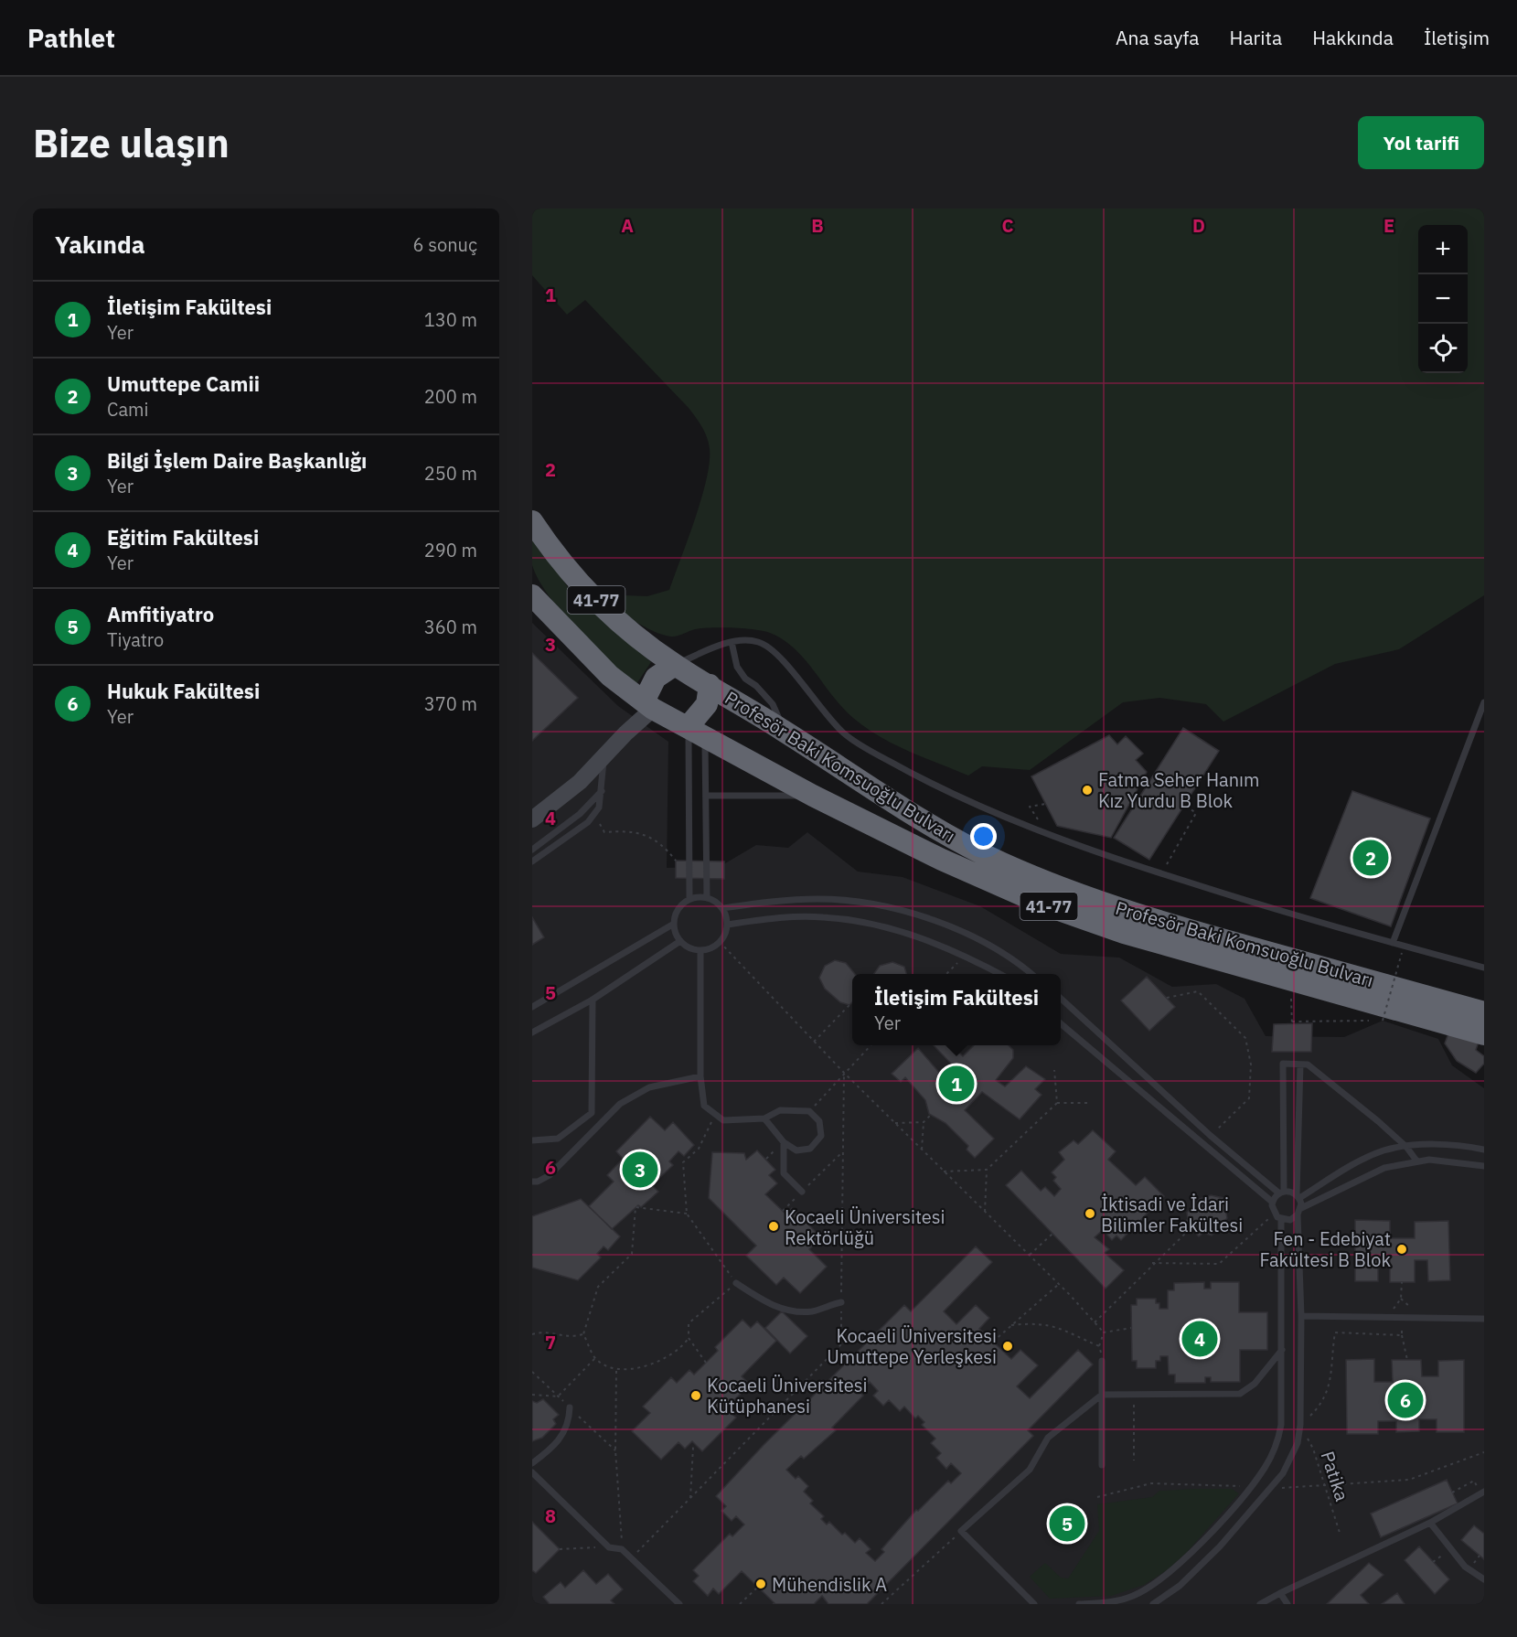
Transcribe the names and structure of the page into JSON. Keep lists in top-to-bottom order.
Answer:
{
  "streets": {
    "highway": ["41-77", "Profesör Baki Komsuoğlu Bulvarı"],
    "path": ["Patika"]
  },
  "places": [
    "Fatma Seher Hanım Kız Yurdu B Blok",
    "İktisadi ve İdari Bilimler Fakültesi",
    "Kocaeli Üniversitesi Rektörlüğü",
    "Fen - Edebiyat Fakültesi B Blok",
    "Kocaeli Üniversitesi Umuttepe Yerleşkesi",
    "Kocaeli Üniversitesi Kütüphanesi",
    "Mühendislik A"
  ],
  "page": {
    "header": "Pathlet",
    "nav": [
      "Ana sayfa",
      "Harita",
      "Hakkında",
      "İletişim"
    ],
    "buttons": "Yol tarifi",
    "title": "Bize ulaşın",
    "heading": ["Yakında", "6 sonuç"],
    "map_buttons": ["+", "−"],
    "list": [
      {
        "mark": "1",
        "name": "İletişim Fakültesi",
        "note": "Yer",
        "value": "130 m"
      },
      {
        "mark": "2",
        "name": "Umuttepe Camii",
        "note": "Cami",
        "value": "200 m"
      },
      {
        "mark": "3",
        "name": "Bilgi İşlem Daire Başkanlığı",
        "note": "Yer",
        "value": "250 m"
      },
      {
        "mark": "4",
        "name": "Eğitim Fakültesi",
        "note": "Yer",
        "value": "290 m"
      },
      {
        "mark": "5",
        "name": "Amfitiyatro",
        "note": "Tiyatro",
        "value": "360 m"
      },
      {
        "mark": "6",
        "name": "Hukuk Fakültesi",
        "note": "Yer",
        "value": "370 m"
      }
    ],
    "pins": [
      "2",
      "1",
      "3",
      "4",
      "6",
      "5"
    ],
    "popup": ["İletişim Fakültesi", "Yer"]
  },
  "grid": {
    "columns": [
      "A",
      "B",
      "C",
      "D",
      "E"
    ],
    "rows": [
      "1",
      "2",
      "3",
      "4",
      "5",
      "6",
      "7",
      "8"
    ]
  }
}
